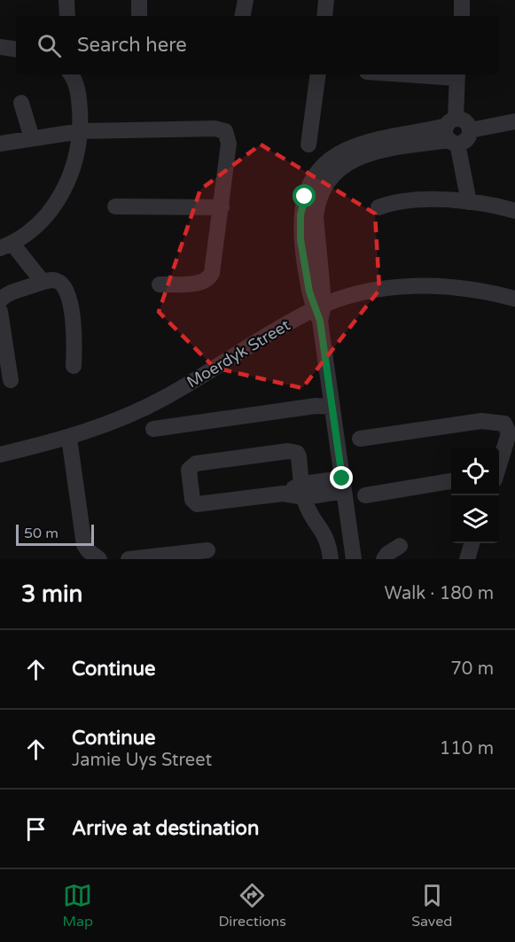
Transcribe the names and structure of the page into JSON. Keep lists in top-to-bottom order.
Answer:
{
  "streets": {
    "street": ["Moerdyk Street"]
  },
  "scale_bar": "50 m",
  "page": {
    "search": "Search here",
    "scale": "50 m",
    "heading": ["3 min", "Walk · 180 m"],
    "list": [
      ["Continue", "70 m"],
      ["Continue", "Jamie Uys Street", "110 m"],
      "Arrive at destination"
    ],
    "nav": ["Map", "Directions", "Saved"]
  }
}
